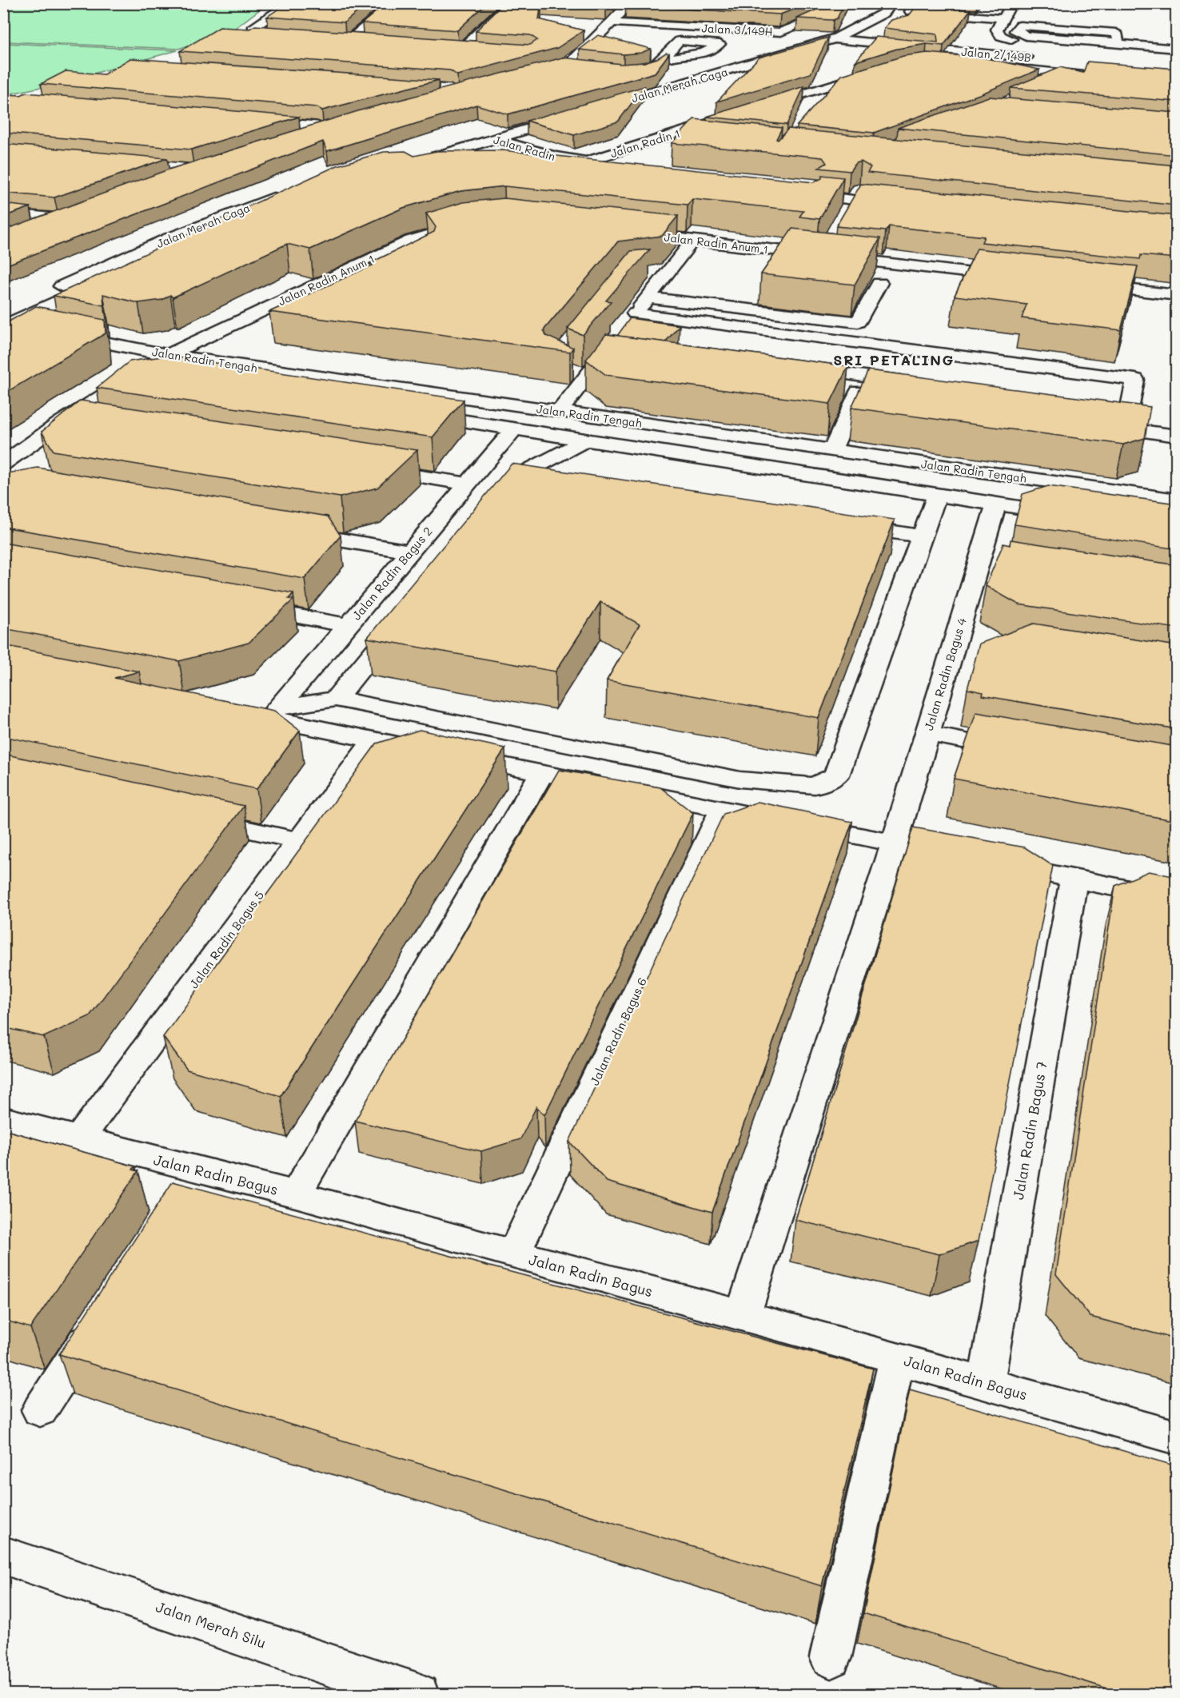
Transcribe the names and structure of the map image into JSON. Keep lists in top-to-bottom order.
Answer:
{
  "streets": {
    "street": [
      "Jalan 3/149H",
      "Jalan 2/149B",
      "Jalan Merah Caga",
      "Jalan Radin 1",
      "Jalan Radin",
      "Jalan Radin Anum 1",
      "Jalan Radin Tengah",
      "Jalan Radin Bagus 2",
      "Jalan Radin Bagus 4",
      "Jalan Radin Bagus 5",
      "Jalan Radin Bagus 6",
      "Jalan Radin Bagus 7",
      "Jalan Radin Bagus",
      "Jalan Merah Silu"
    ]
  },
  "crossings": [
    ["Jalan 2/149B", "Jalan Merah Caga"],
    ["Jalan Merah Caga", "Jalan Radin Tengah"],
    ["Jalan Radin 1", "Jalan Radin"],
    ["Jalan Radin Anum 1", "Jalan Radin Tengah"],
    ["Jalan Radin Tengah", "Jalan Radin Bagus 2"],
    ["Jalan Radin Tengah", "Jalan Radin Bagus 4"],
    ["Jalan Radin Bagus 4", "Jalan Radin Bagus"],
    ["Jalan Radin Bagus 5", "Jalan Radin Bagus"],
    ["Jalan Radin Bagus 6", "Jalan Radin Bagus"],
    ["Jalan Radin Bagus 7", "Jalan Radin Bagus"]
  ],
  "districts": ["SRI PETALING"]
}
